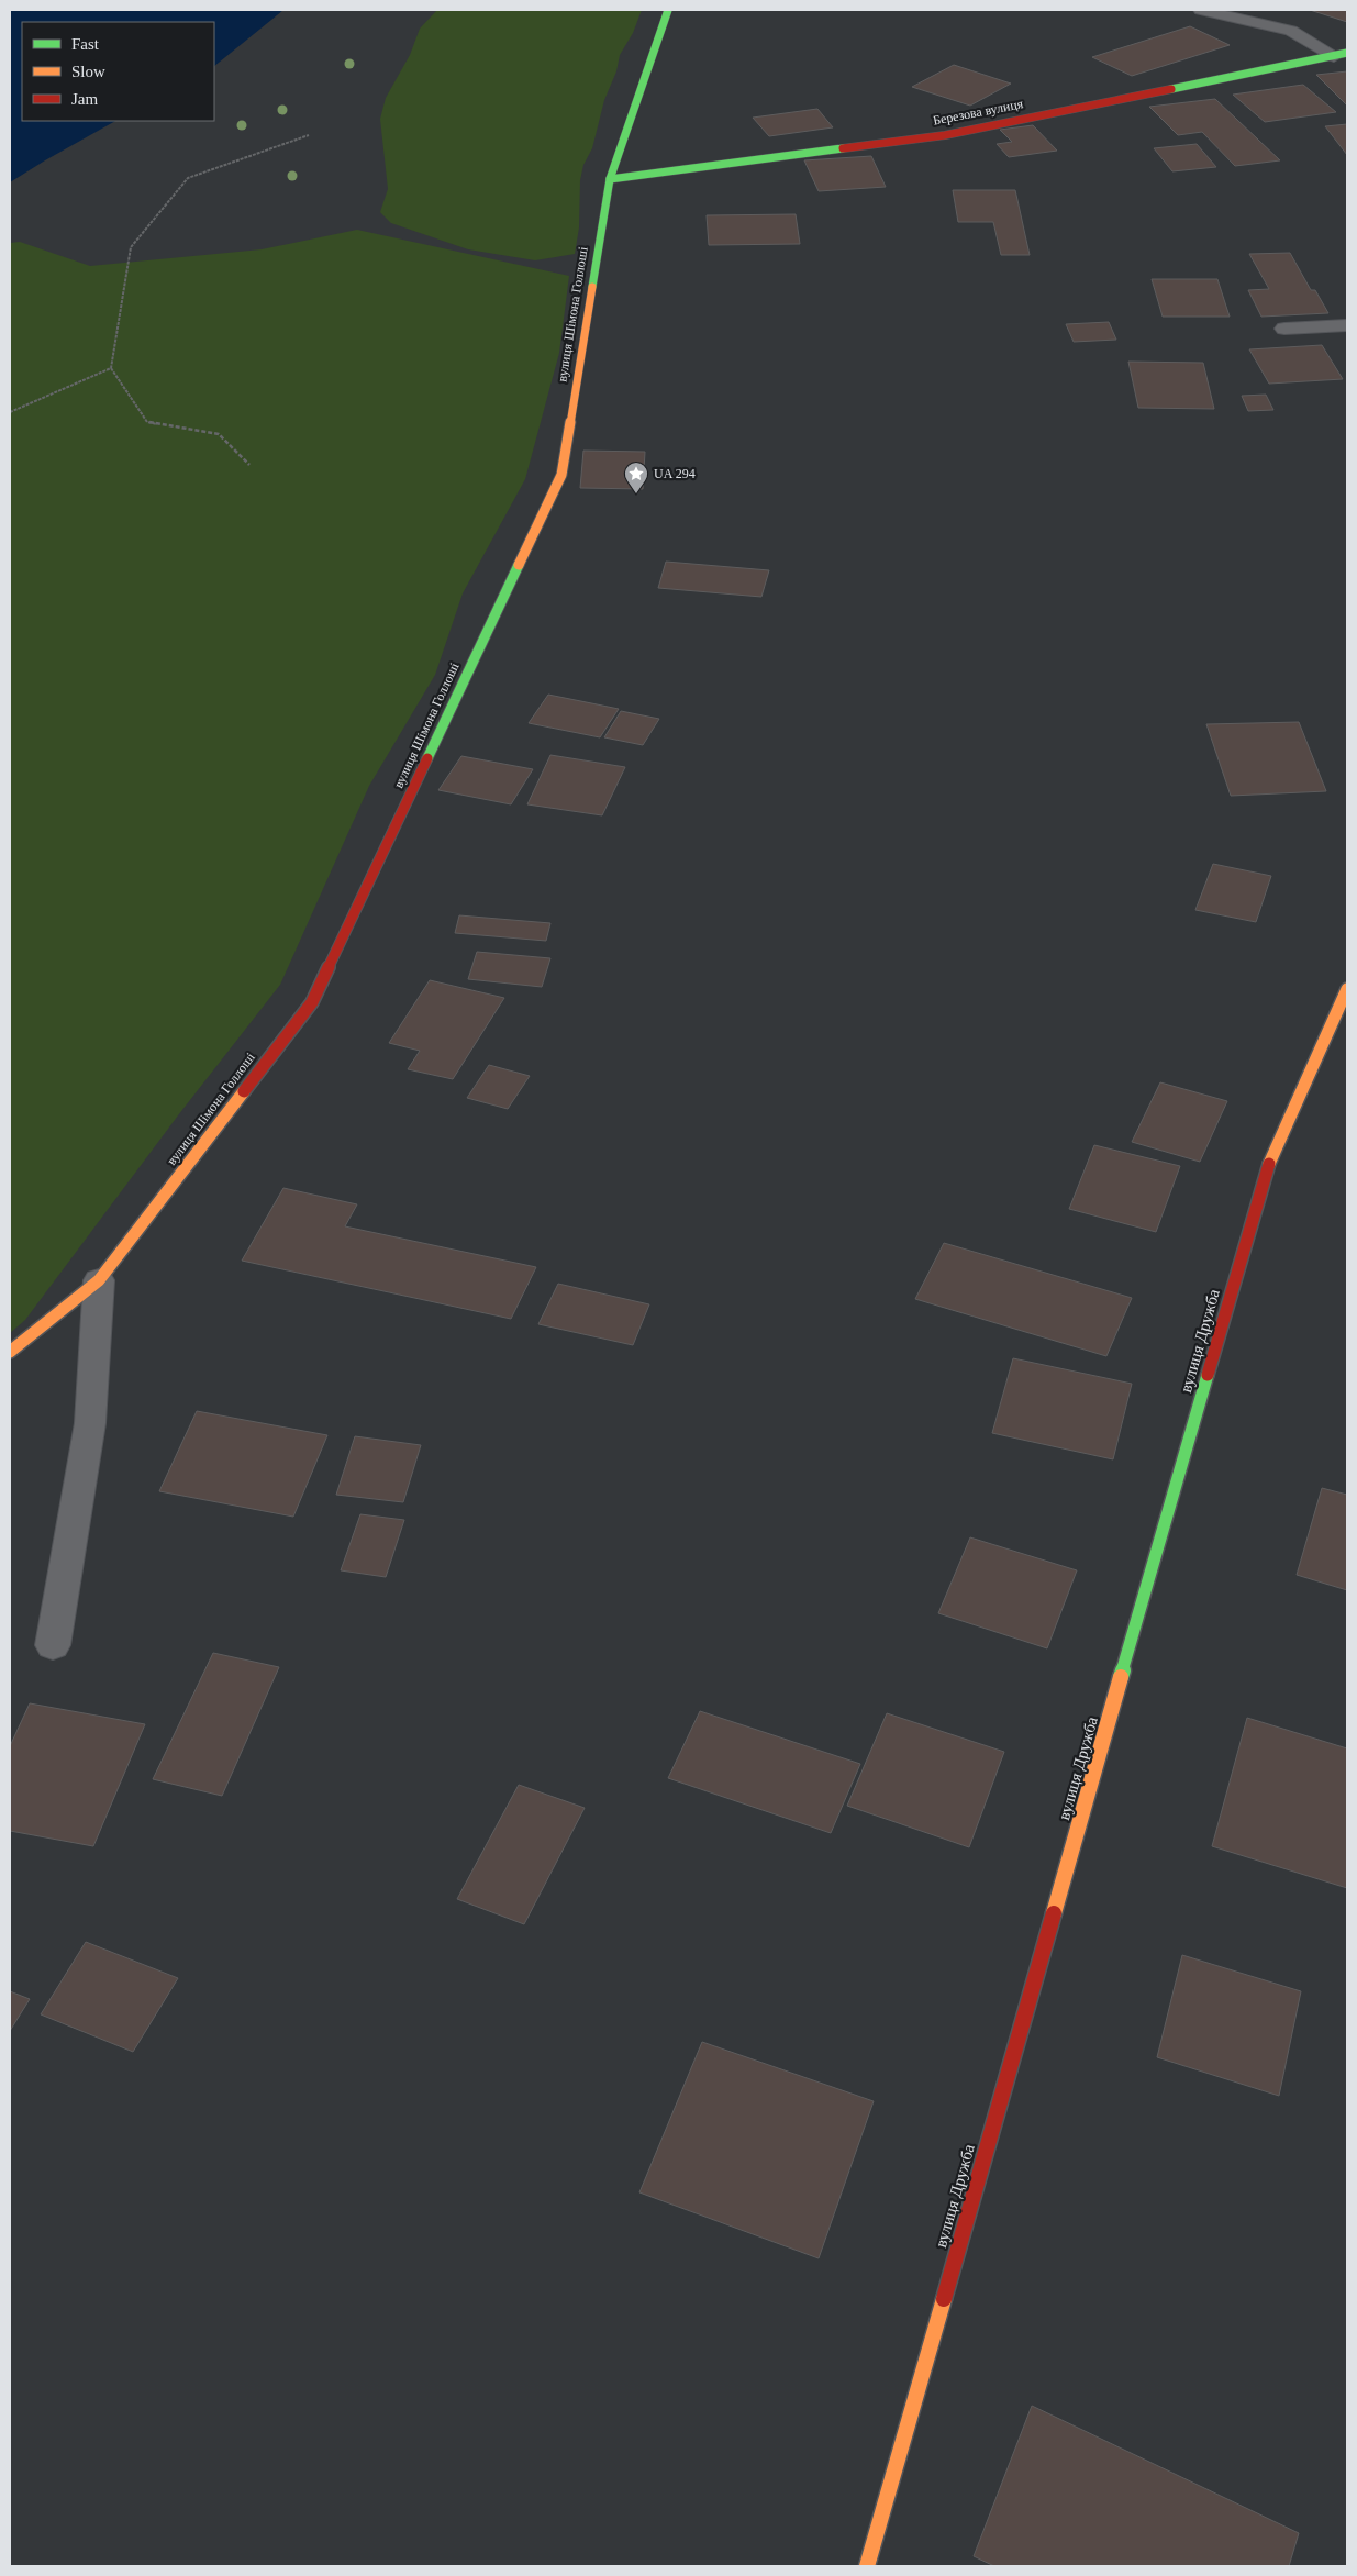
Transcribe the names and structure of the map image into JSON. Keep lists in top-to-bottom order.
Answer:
{
  "streets": {
    "street": ["Березова вулиця", "вулиця Шімона Голлоші", "вулиця Дружба"]
  },
  "crossings": [
    ["Березова вулиця", "вулиця Шімона Голлоші"]
  ],
  "places": {
    "place": ["UA 294"]
  },
  "legend": ["Fast", "Slow", "Jam"]
}
